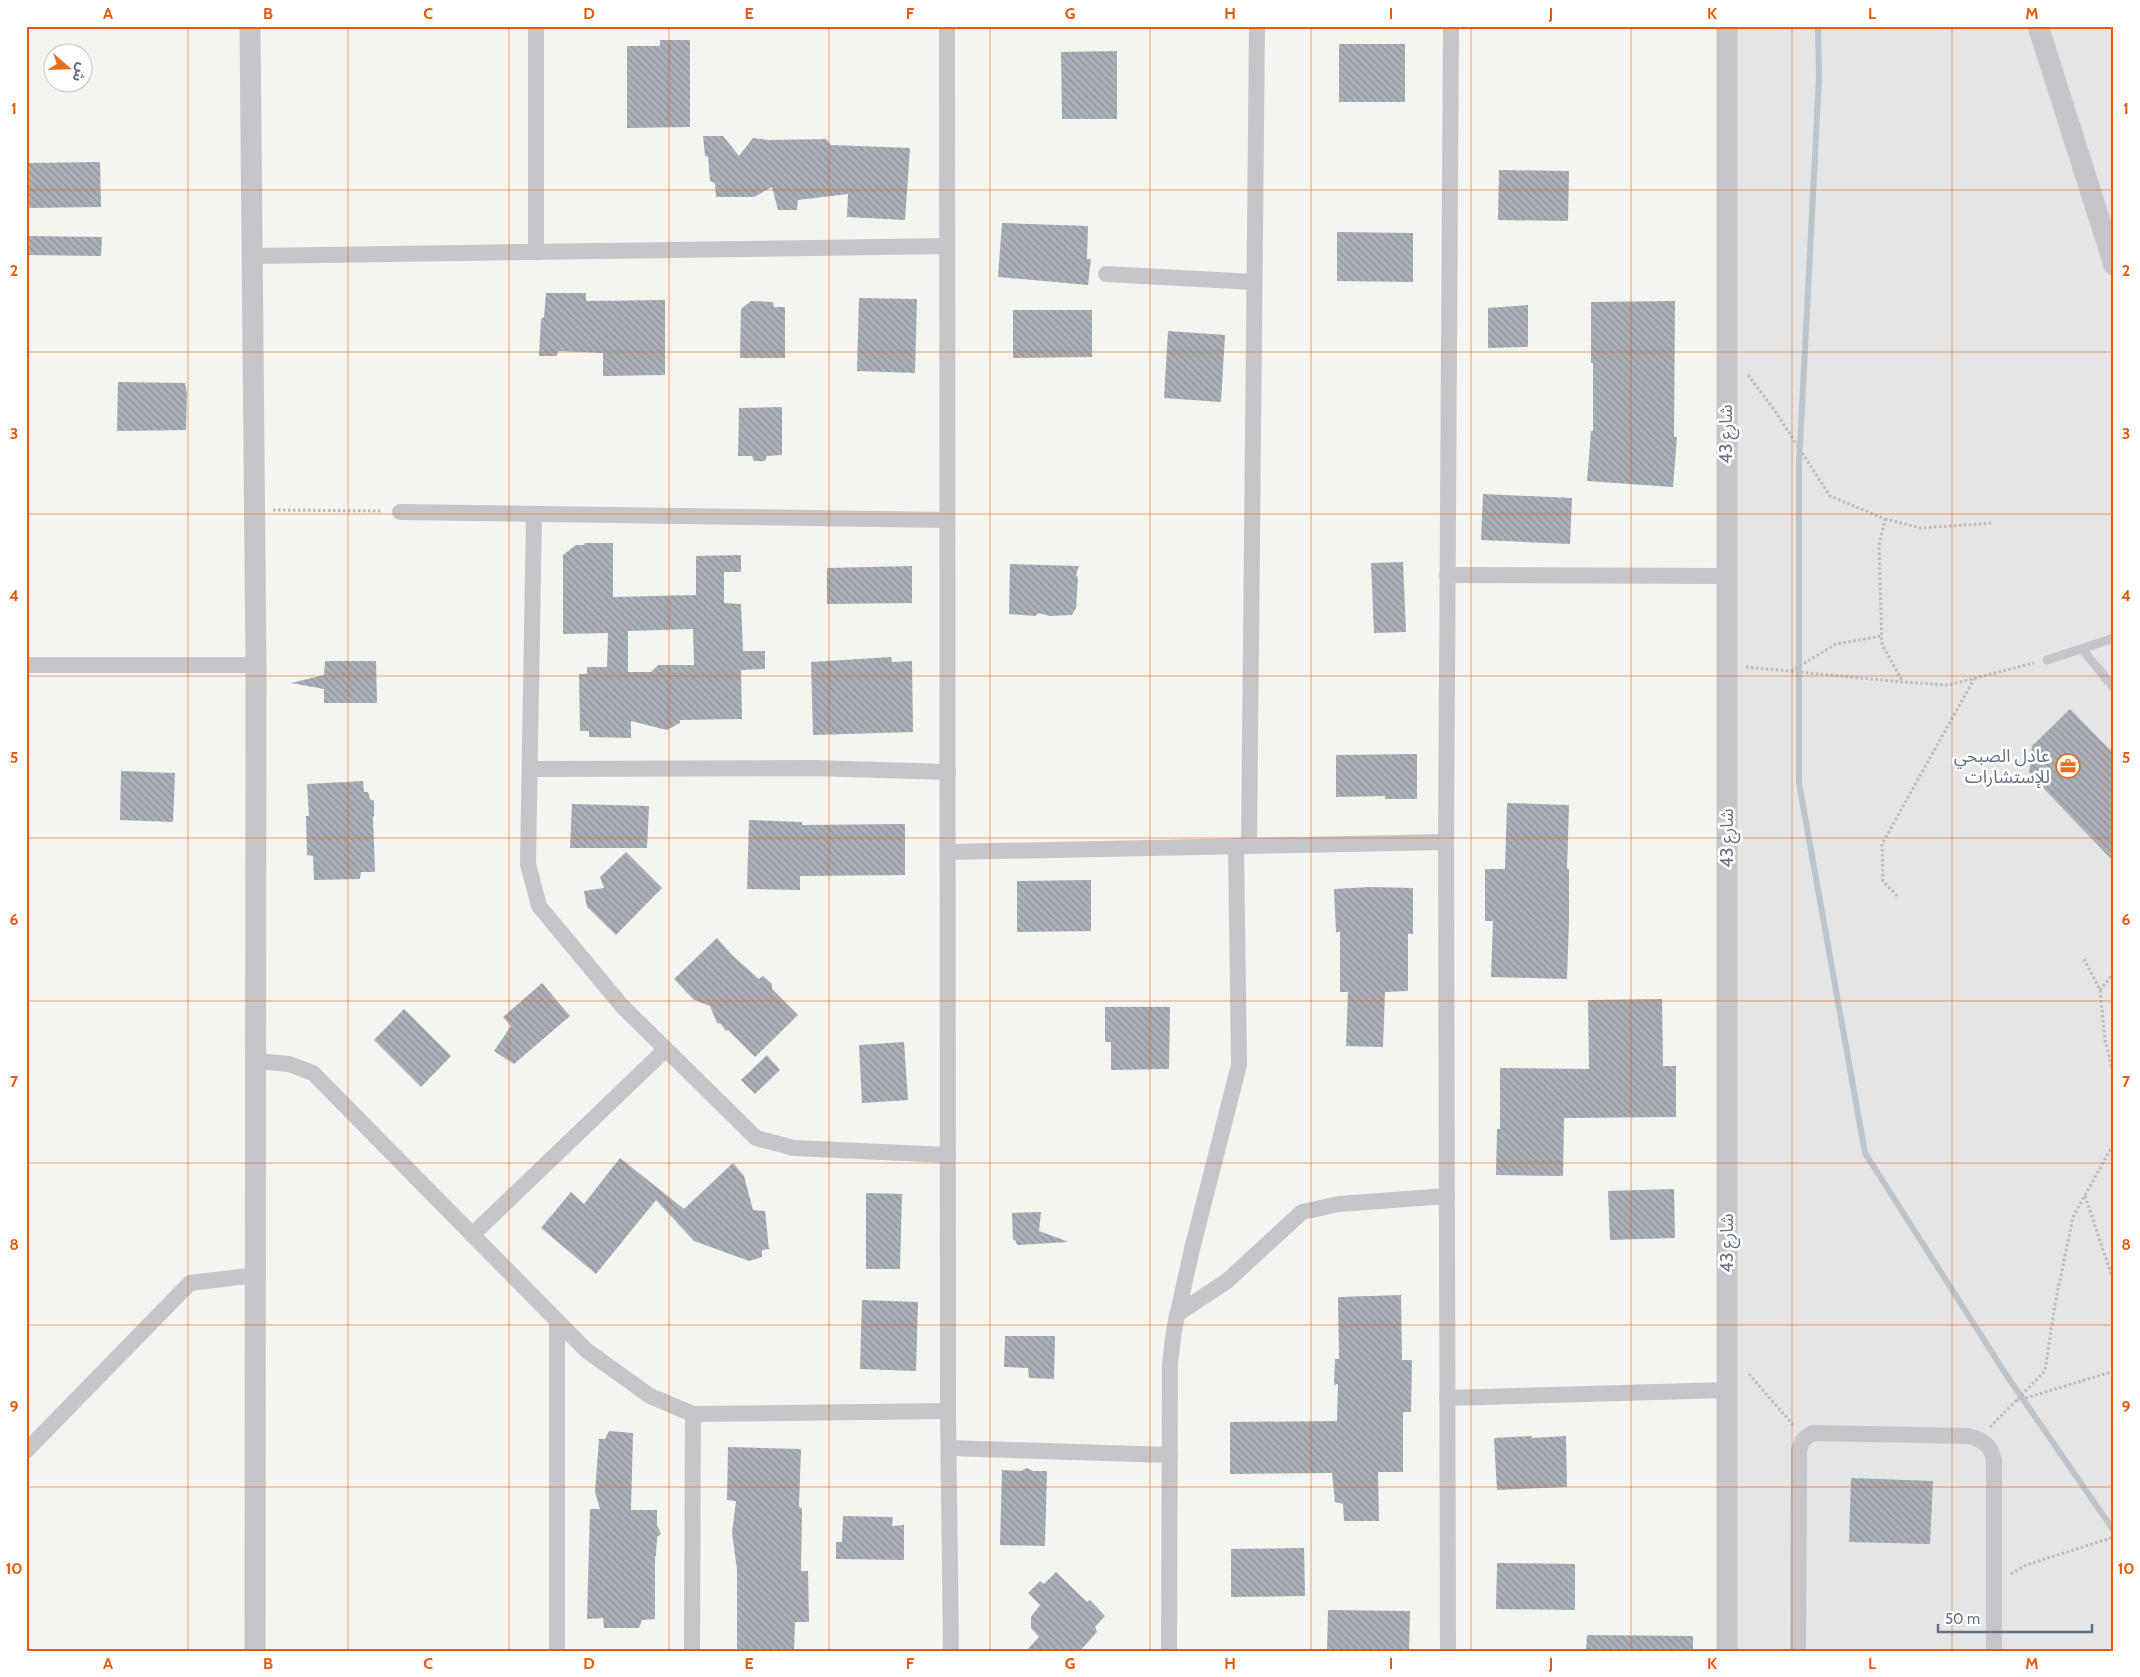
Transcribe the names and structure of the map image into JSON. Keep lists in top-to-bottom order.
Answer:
{
  "streets": {
    "street": ["شارع 43"]
  },
  "places": {
    "office": ["عادل الصبحي للإستشارات"]
  },
  "scale_bar": "50 m",
  "north": "right",
  "grid": {
    "columns": [
      "A",
      "B",
      "C",
      "D",
      "E",
      "F",
      "G",
      "H",
      "I",
      "J",
      "K",
      "L",
      "M"
    ],
    "rows": [
      "1",
      "2",
      "3",
      "4",
      "5",
      "6",
      "7",
      "8",
      "9",
      "10"
    ]
  }
}
